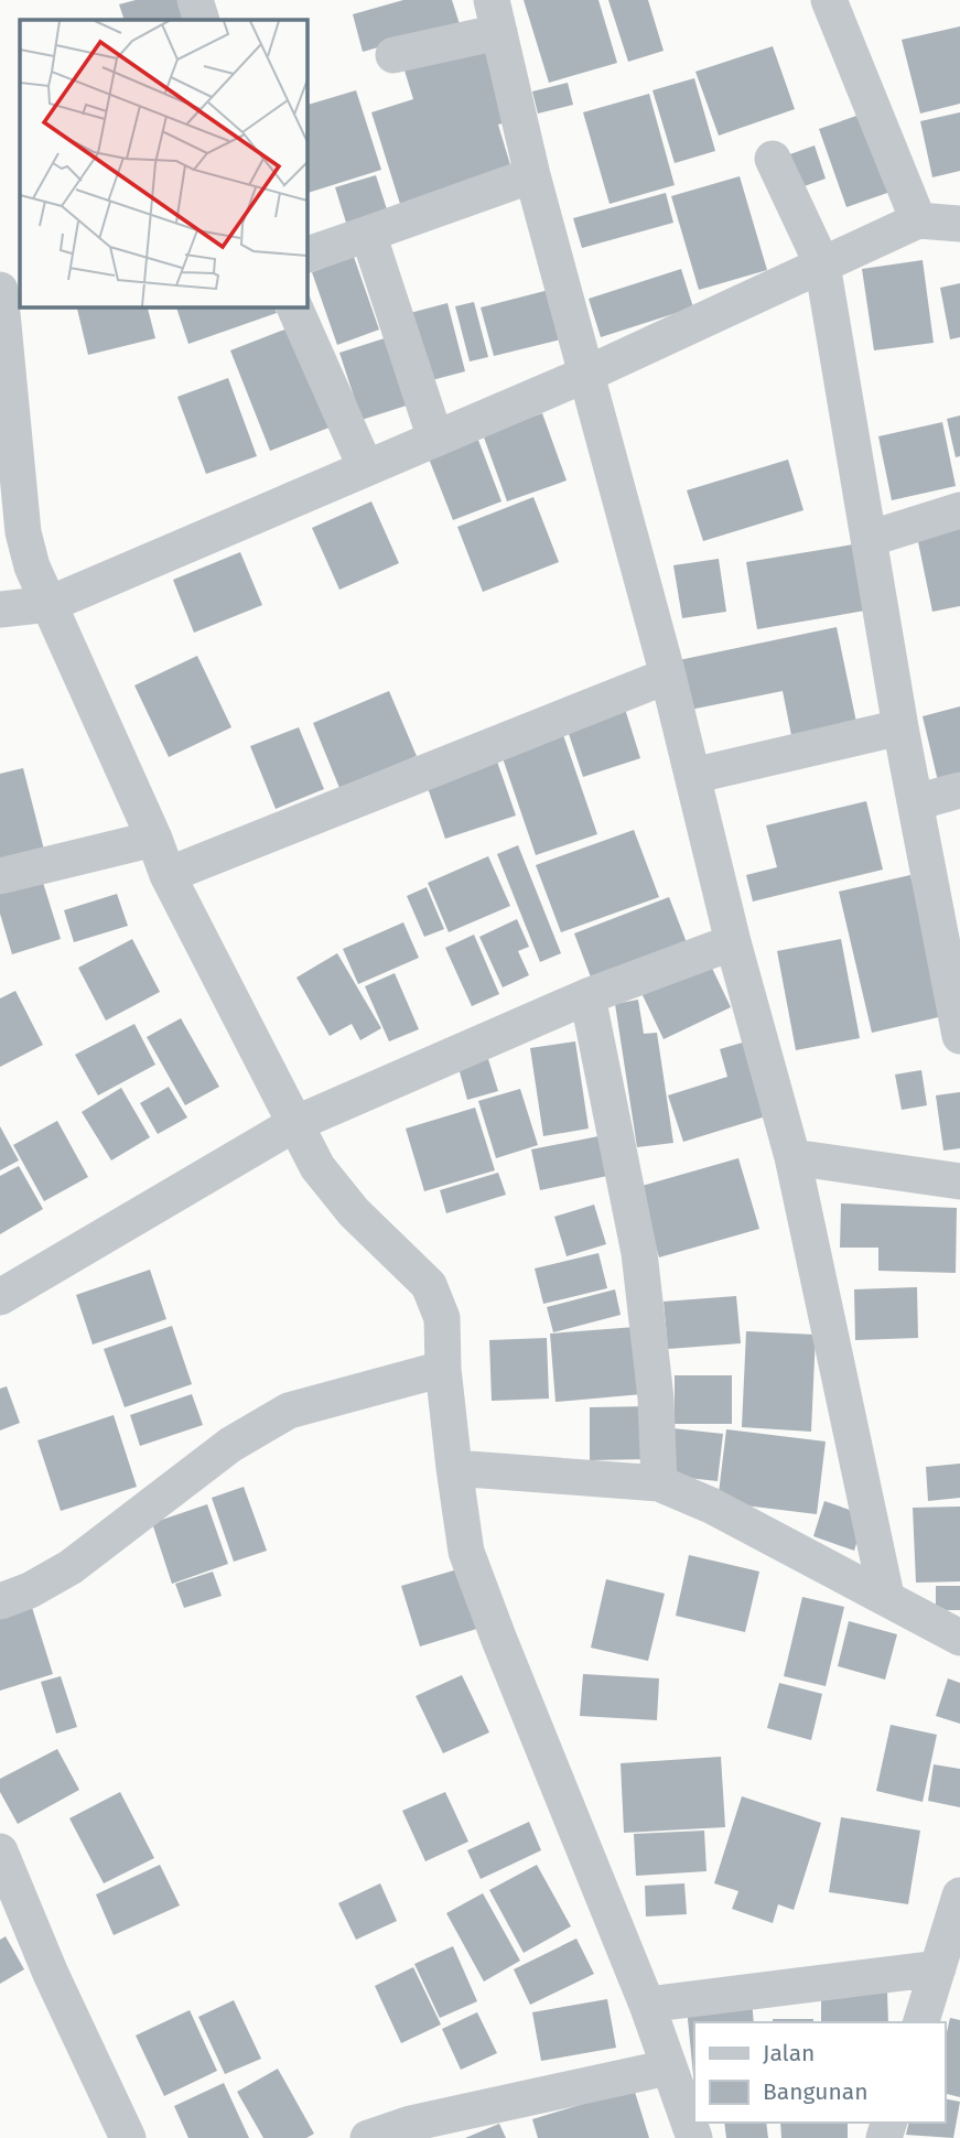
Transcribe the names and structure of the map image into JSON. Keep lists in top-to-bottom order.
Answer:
{
  "legend": ["Jalan", "Bangunan"]
}
